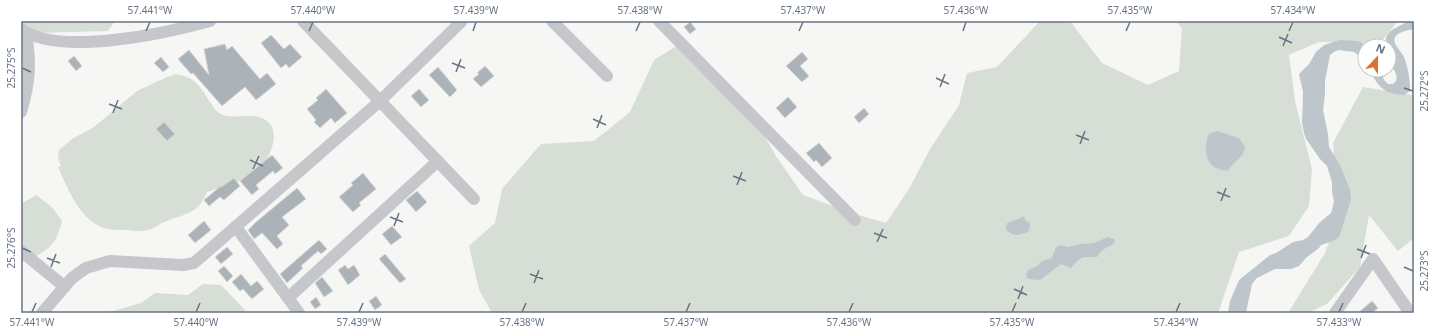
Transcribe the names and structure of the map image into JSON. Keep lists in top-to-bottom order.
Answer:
{
  "north": "top",
  "coordinates": [
    "57.441°W",
    "57.440°W",
    "57.439°W",
    "57.438°W",
    "57.437°W",
    "57.436°W",
    "57.435°W",
    "57.434°W",
    "25.275°S",
    "25.272°S",
    "25.276°S",
    "25.273°S",
    "57.433°W"
  ]
}
